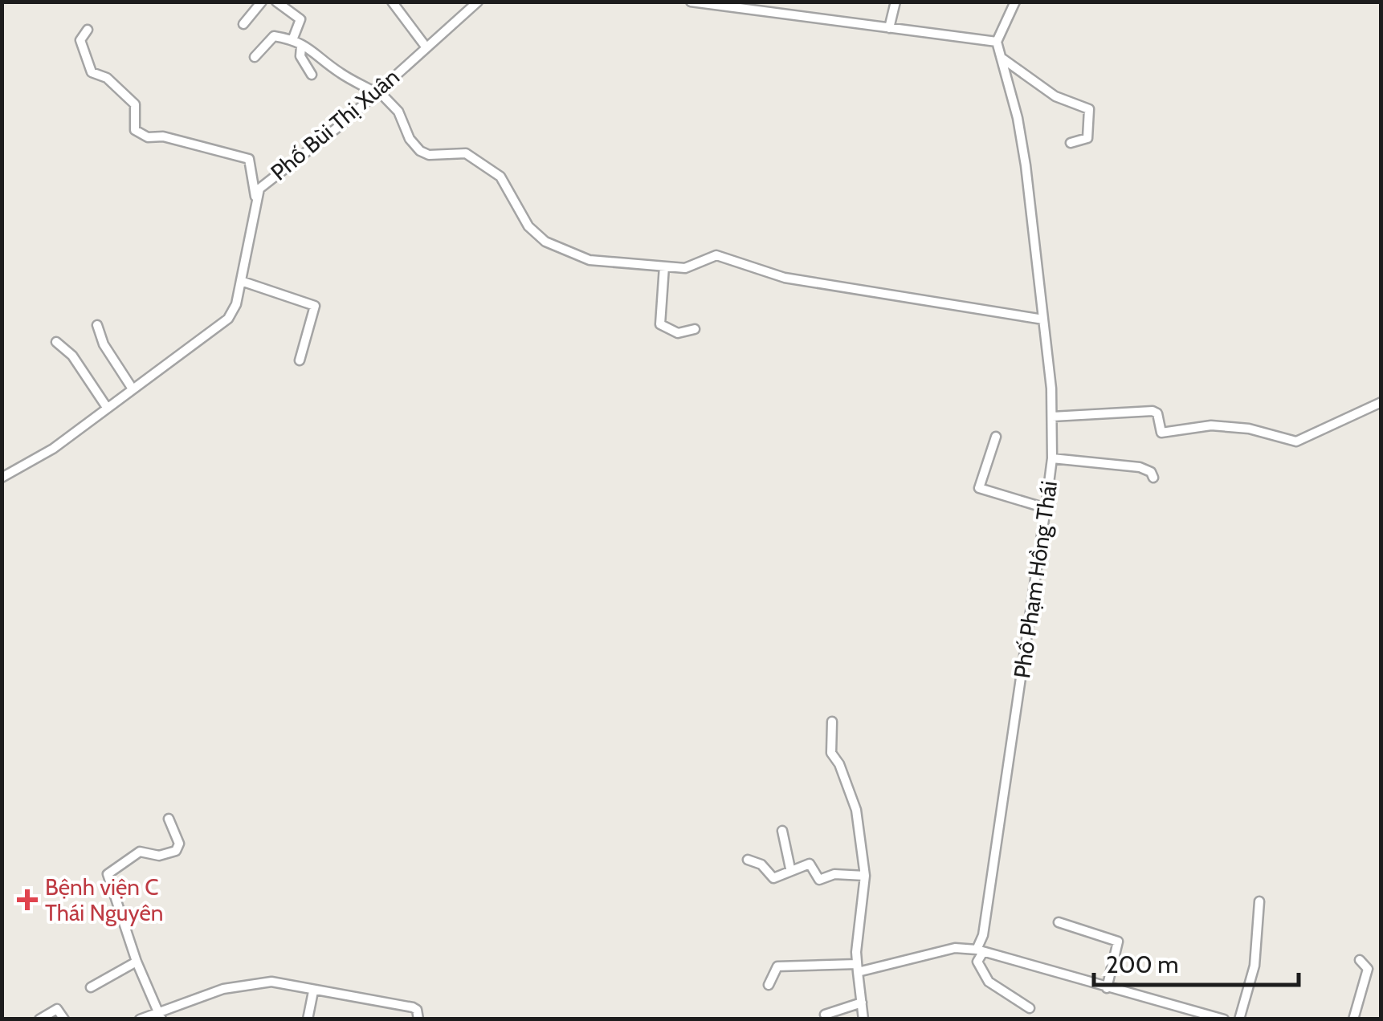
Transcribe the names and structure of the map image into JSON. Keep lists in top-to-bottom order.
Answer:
{
  "streets": {
    "street": ["Phố Bùi Thị Xuân", "Phố Phạm Hồng Thái"]
  },
  "places": {
    "health": ["Bệnh viện C Thái Nguyên"]
  },
  "scale_bar": "200 m"
}
